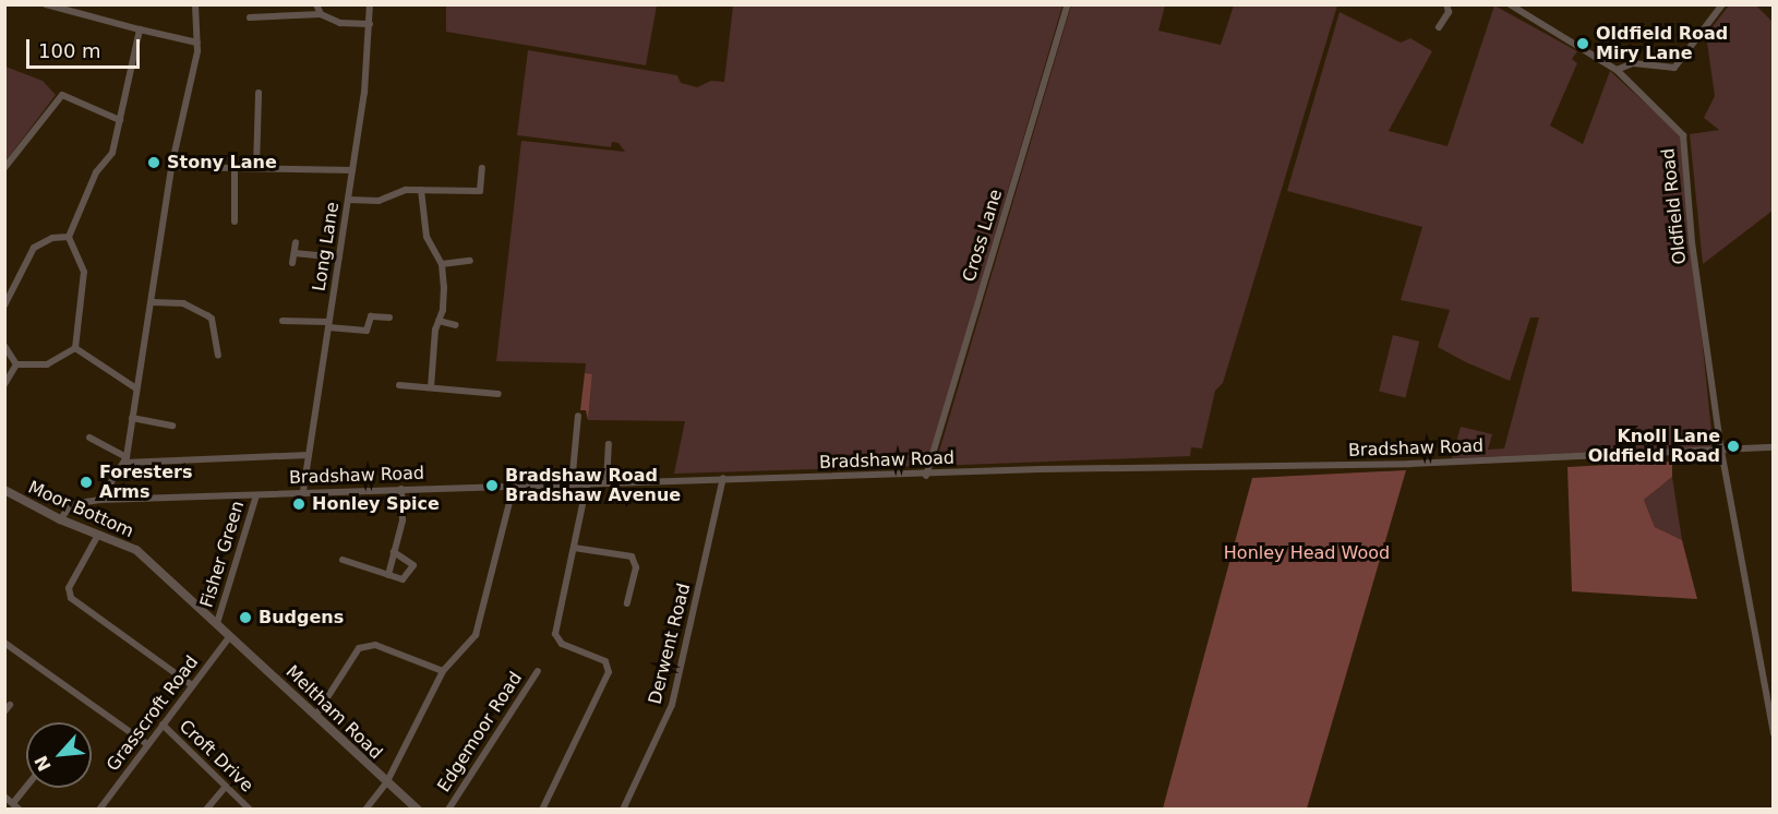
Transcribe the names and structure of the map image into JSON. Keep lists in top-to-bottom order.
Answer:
{
  "streets": {
    "street": [
      "Oldfield Road",
      "Cross Lane",
      "Long Lane",
      "Bradshaw Road",
      "Moor Bottom",
      "Fisher Green",
      "Derwent Road",
      "Meltham Road",
      "Grasscroft Road",
      "Edgemoor Road",
      "Croft Drive"
    ]
  },
  "crossings": [
    ["Oldfield Road", "Bradshaw Road"],
    ["Cross Lane", "Bradshaw Road"],
    ["Long Lane", "Bradshaw Road"],
    ["Bradshaw Road", "Moor Bottom"],
    ["Bradshaw Road", "Fisher Green"],
    ["Bradshaw Road", "Derwent Road"],
    ["Moor Bottom", "Fisher Green"],
    ["Moor Bottom", "Meltham Road"],
    ["Moor Bottom", "Grasscroft Road"],
    ["Meltham Road", "Grasscroft Road"],
    ["Grasscroft Road", "Croft Drive"]
  ],
  "parks": ["Honley Head Wood"],
  "places": [
    "Oldfield Road Miry Lane",
    "Stony Lane",
    "Knoll Lane Oldfield Road",
    "Foresters Arms",
    "Bradshaw Road Bradshaw Avenue",
    "Honley Spice",
    "Budgens"
  ],
  "scale_bar": "100 m",
  "north": "bottom left"
}
